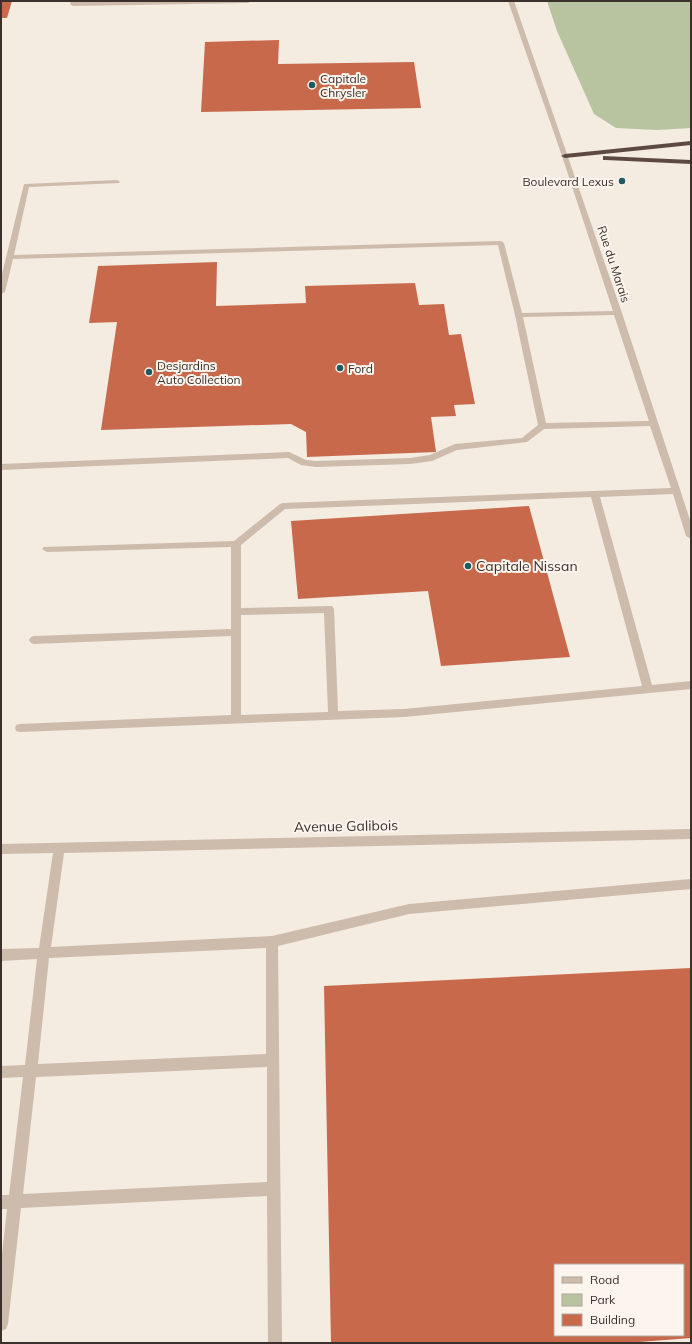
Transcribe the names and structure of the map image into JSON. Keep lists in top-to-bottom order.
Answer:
{
  "streets": {
    "street": ["Rue du Marais", "Avenue Galibois"]
  },
  "places": [
    "Capitale Chrysler",
    "Boulevard Lexus",
    "Ford",
    "Desjardins Auto Collection",
    "Capitale Nissan"
  ],
  "legend": ["Road", "Park", "Building"]
}
